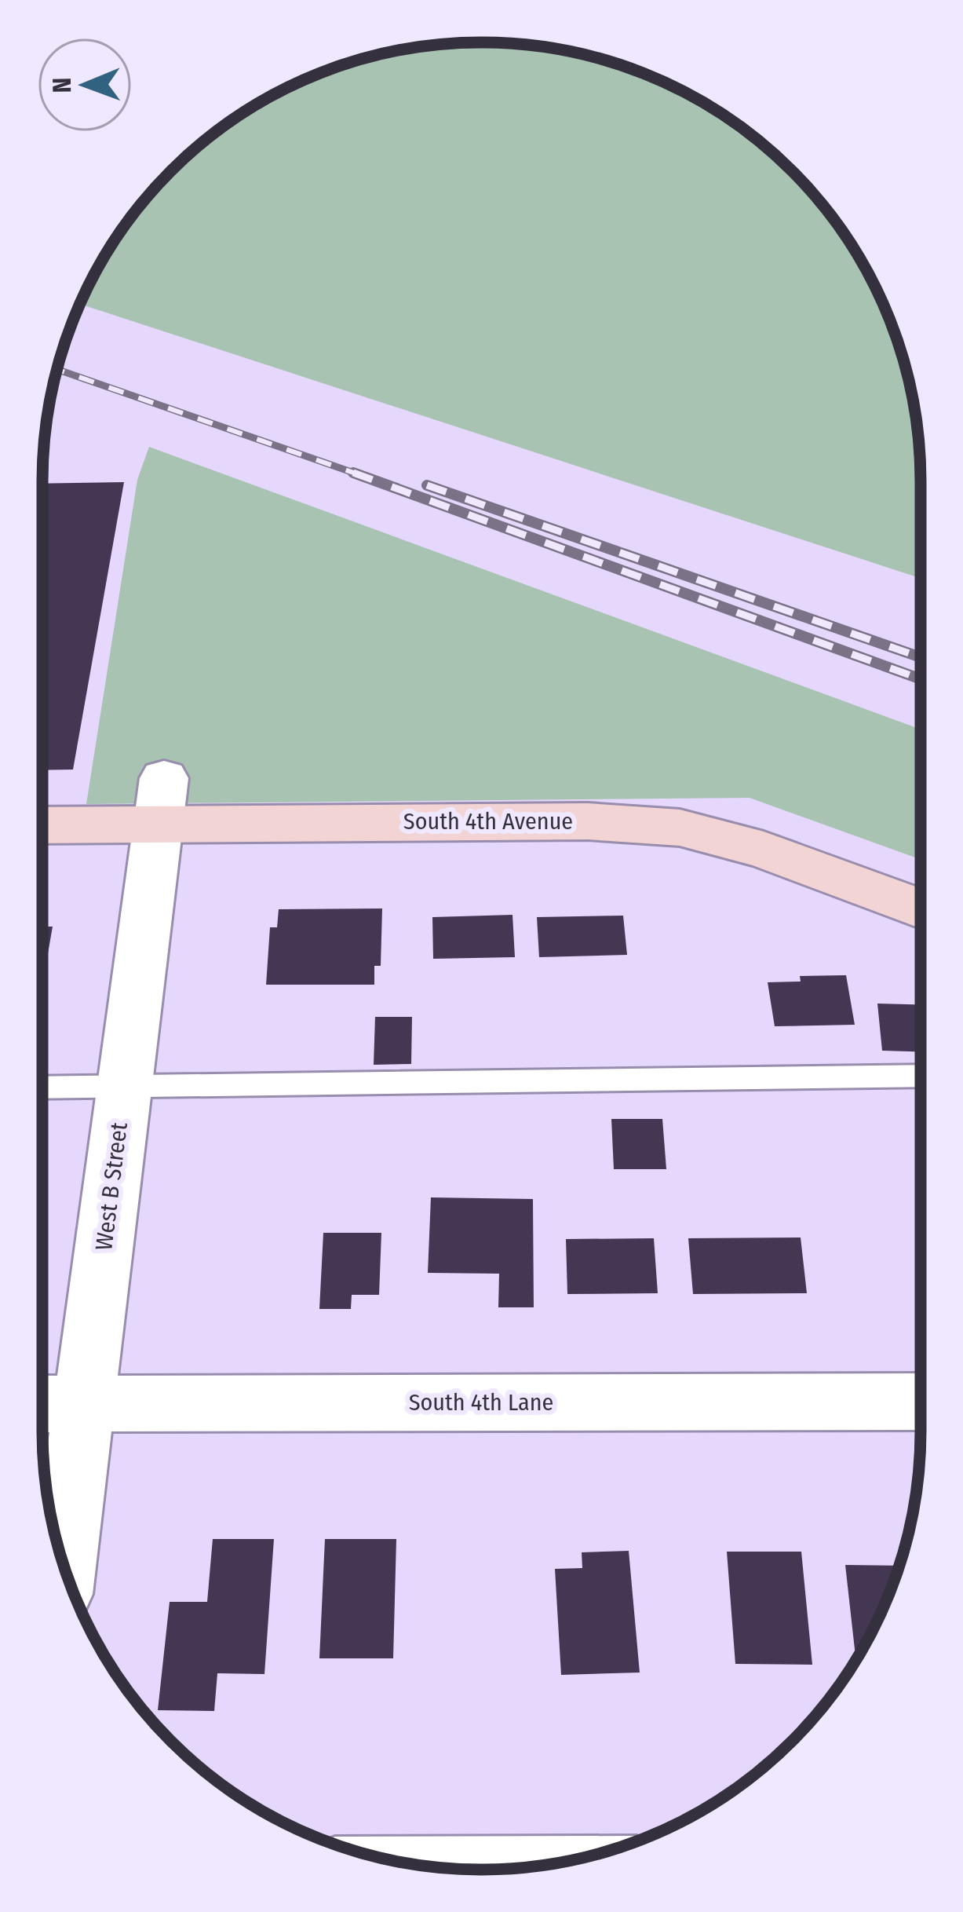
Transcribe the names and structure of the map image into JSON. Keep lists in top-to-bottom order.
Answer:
{
  "streets": {
    "street": ["South 4th Avenue", "West B Street", "South 4th Lane"]
  },
  "crossings": [
    ["South 4th Avenue", "West B Street"],
    ["West B Street", "South 4th Lane"]
  ],
  "north": "left"
}
